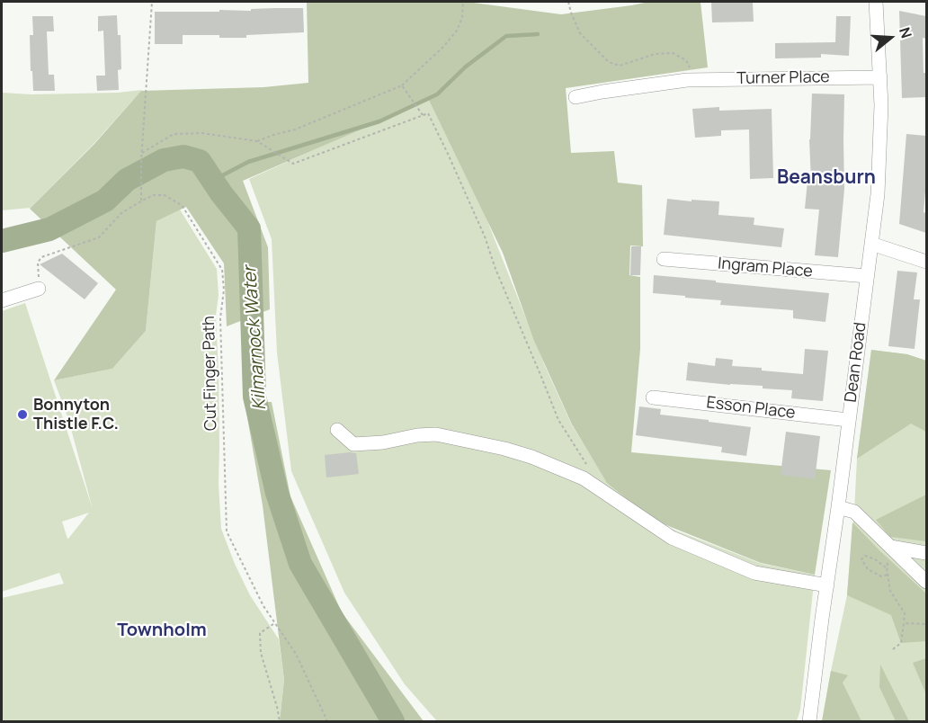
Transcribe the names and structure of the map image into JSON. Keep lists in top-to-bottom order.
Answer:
{
  "streets": {
    "street": [
      "Turner Place",
      "Ingram Place",
      "Dean Road",
      "Esson Place"
    ],
    "path": ["Cut Finger Path"]
  },
  "crossings": [
    ["Turner Place", "Dean Road"],
    ["Ingram Place", "Dean Road"],
    ["Dean Road", "Esson Place"]
  ],
  "districts": ["Beansburn", "Townholm"],
  "water": ["Kilmarnock Water"],
  "places": ["Bonnyton Thistle F.C."],
  "north": "right"
}
